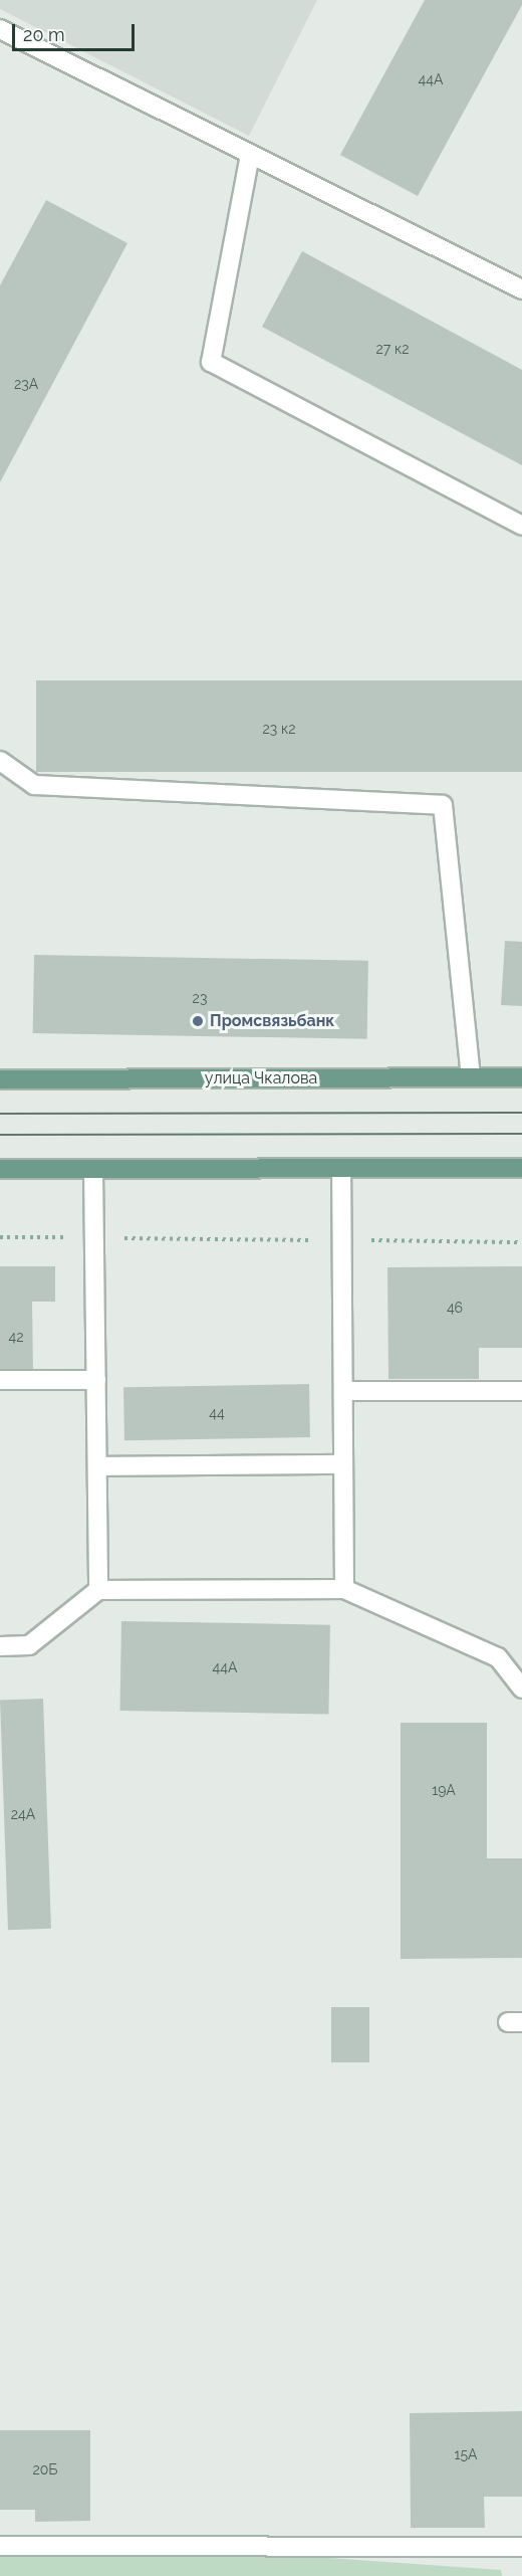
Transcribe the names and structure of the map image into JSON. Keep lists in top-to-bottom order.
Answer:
{
  "streets": {
    "main road": ["улица Чкалова"]
  },
  "places": ["Промсвязьбанк"],
  "house_numbers": [
    "44А",
    "27 к2",
    "23А",
    "23 к2",
    "23",
    "46",
    "42",
    "44",
    "44А",
    "19А",
    "24А",
    "15А",
    "20Б"
  ],
  "scale_bar": "20 m"
}
